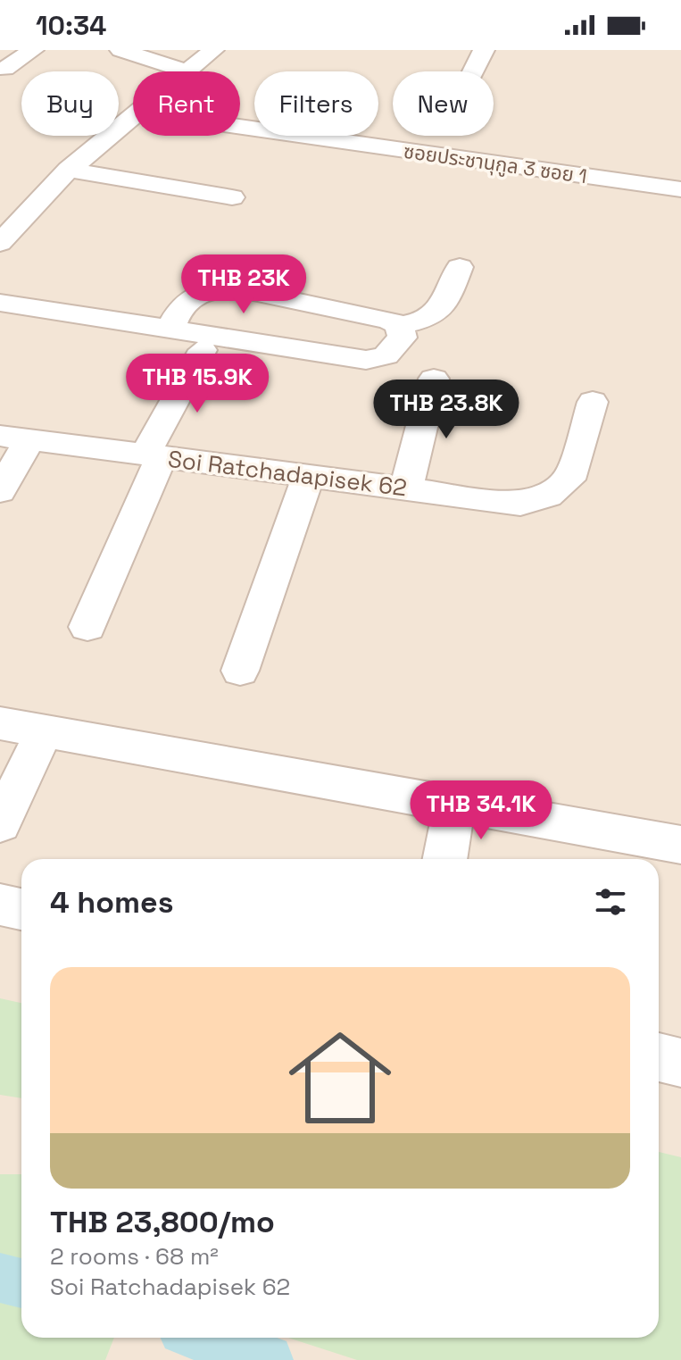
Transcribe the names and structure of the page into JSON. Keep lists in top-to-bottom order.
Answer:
{
  "streets": {
    "street": ["ซอยประชานุกูล 3 ซอย 1", "Soi Ratchadapisek 62"]
  },
  "page": {
    "status": "10:34",
    "chip": [
      "Buy",
      "Rent",
      "Filters",
      "New"
    ],
    "price": [
      "THB 23K",
      "THB 15.9K",
      "THB 23.8K",
      "THB 34.1K"
    ],
    "heading": "4 homes",
    "list": [
      {
        "name": "THB 23,800/mo",
        "note": "2 rooms · 68 m² · Soi Ratchadapisek 62"
      }
    ]
  }
}
